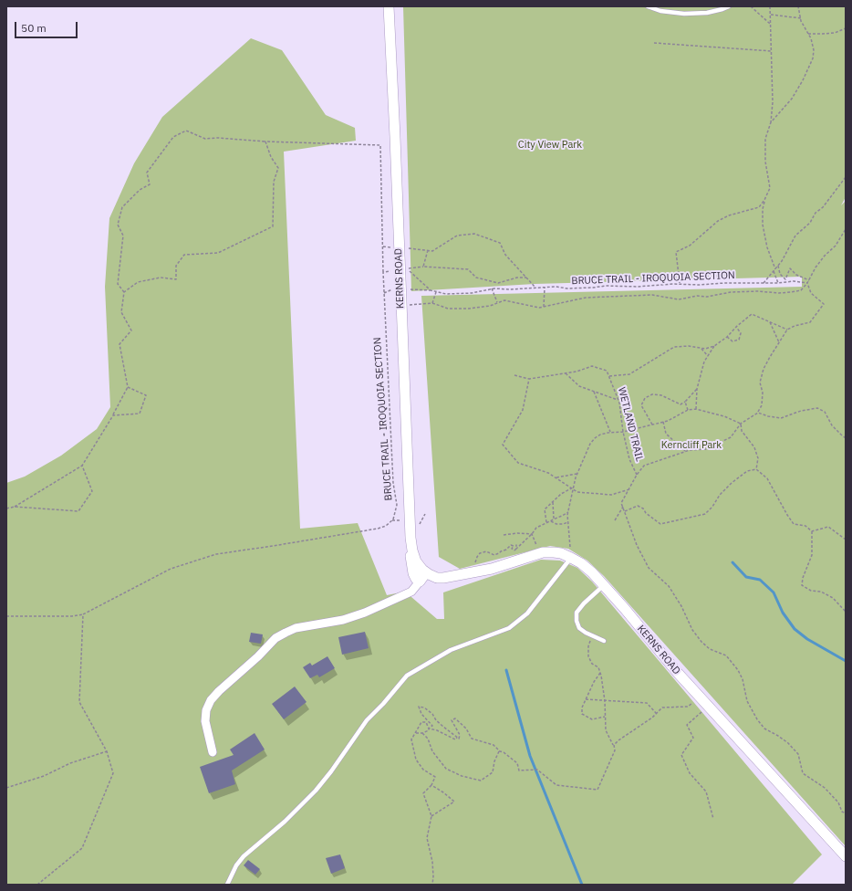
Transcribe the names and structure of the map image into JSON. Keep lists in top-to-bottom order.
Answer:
{
  "streets": {
    "street": ["KERNS ROAD"],
    "path": ["BRUCE TRAIL - IROQUOIA SECTION", "WETLAND TRAIL"]
  },
  "crossings": [
    ["KERNS ROAD", "BRUCE TRAIL - IROQUOIA SECTION"]
  ],
  "parks": ["City View Park", "Kerncliff Park"],
  "scale_bar": "50 m"
}
